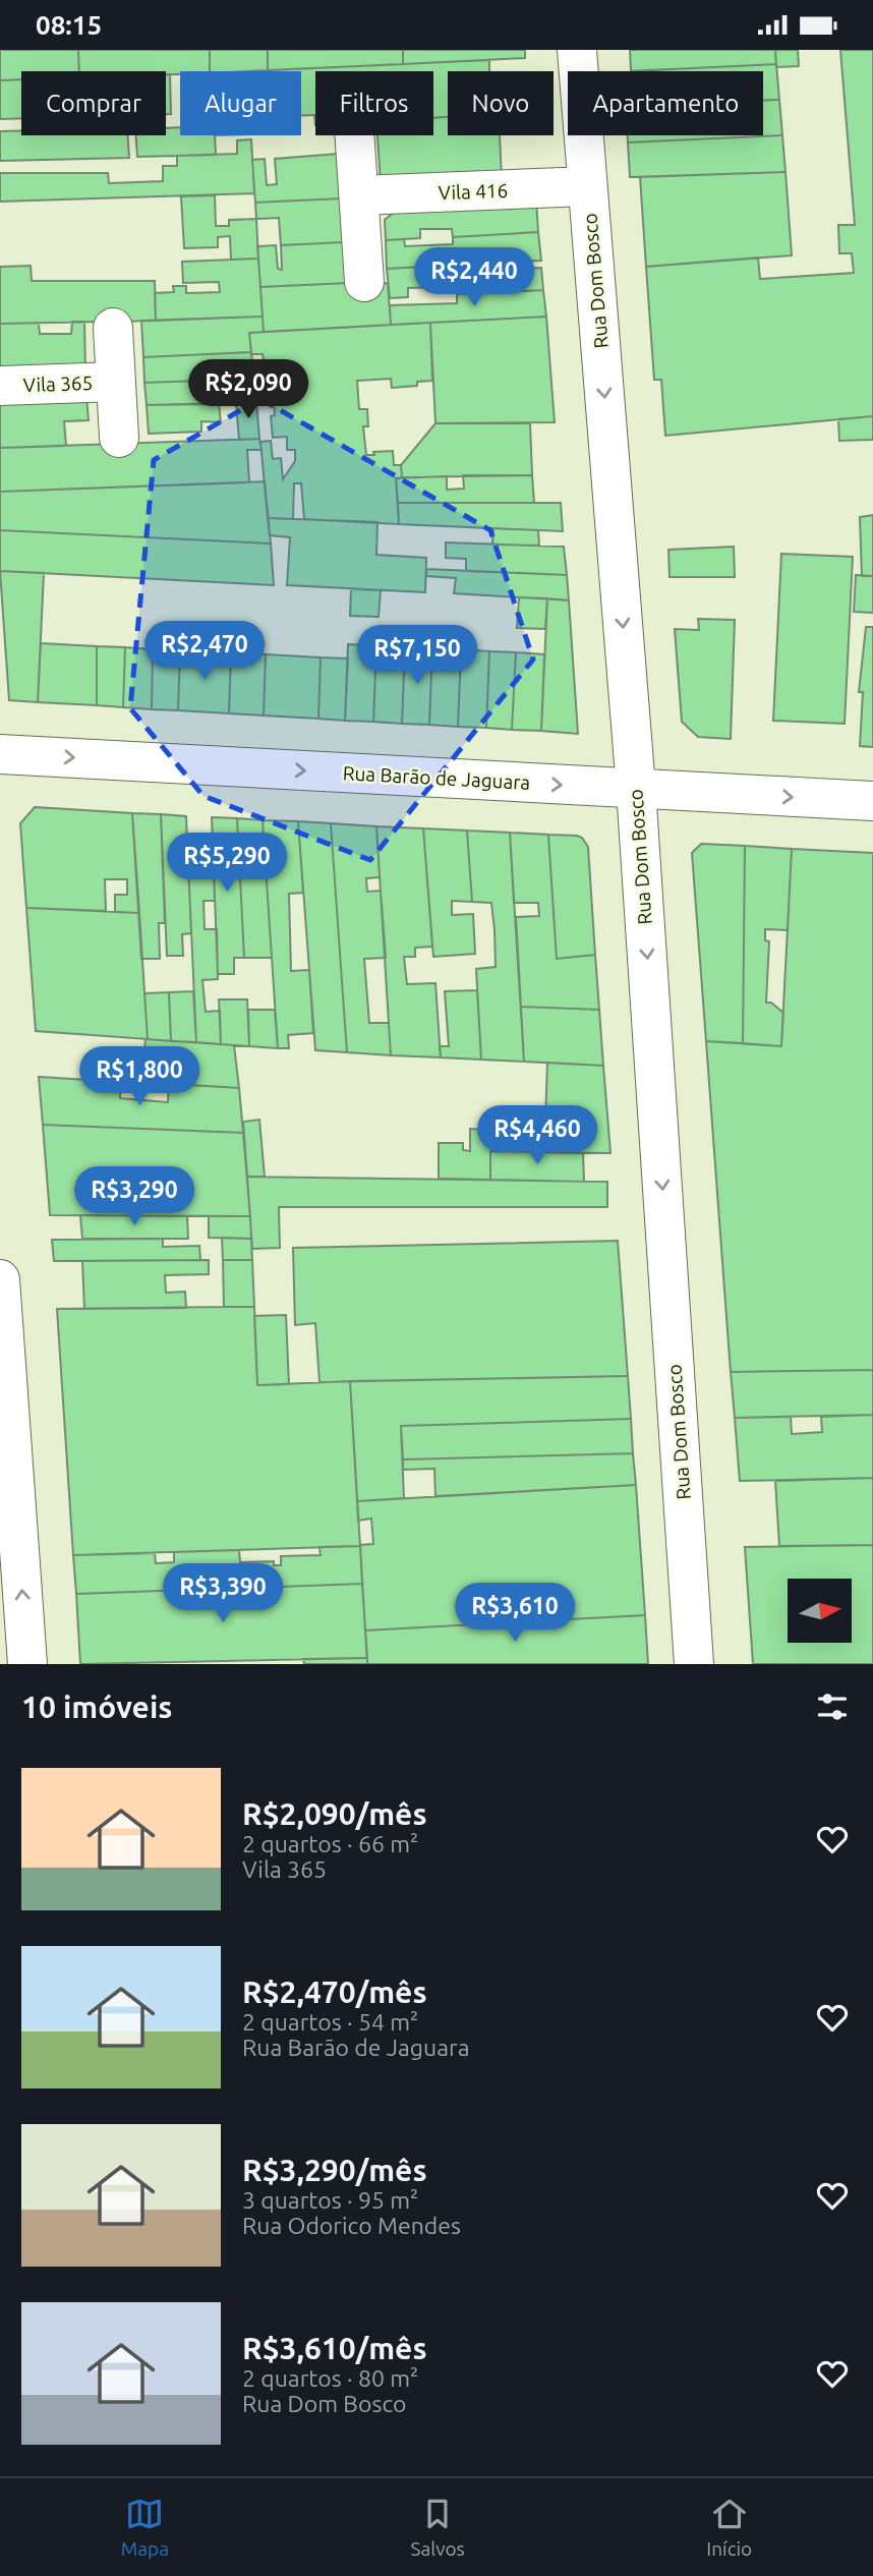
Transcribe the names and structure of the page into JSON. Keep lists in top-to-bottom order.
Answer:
{
  "streets": {
    "street": [
      "Vila 416",
      "Rua Dom Bosco",
      "Vila 365",
      "Rua Barão de Jaguara"
    ]
  },
  "crossings": [
    ["Vila 416", "Rua Dom Bosco"],
    ["Rua Dom Bosco", "Rua Barão de Jaguara"]
  ],
  "one_way": ["Rua Dom Bosco", "Rua Barão de Jaguara"],
  "north": "right",
  "page": {
    "status": "08:15",
    "chip": [
      "Comprar",
      "Alugar",
      "Filtros",
      "Novo",
      "Apartamento"
    ],
    "price": [
      "R$2,440",
      "R$2,090",
      "R$2,470",
      "R$7,150",
      "R$5,290",
      "R$1,800",
      "R$4,460",
      "R$3,290",
      "R$3,390",
      "R$3,610"
    ],
    "heading": "10 imóveis",
    "list": [
      {
        "name": "R$2,090/mês",
        "note": "2 quartos · 66 m² · Vila 365"
      },
      {
        "name": "R$2,470/mês",
        "note": "2 quartos · 54 m² · Rua Barão de Jaguara"
      },
      {
        "name": "R$3,290/mês",
        "note": "3 quartos · 95 m² · Rua Odorico Mendes"
      },
      {
        "name": "R$3,610/mês",
        "note": "2 quartos · 80 m² · Rua Dom Bosco"
      }
    ],
    "tabs": ["Mapa", "Salvos", "Início"]
  }
}
